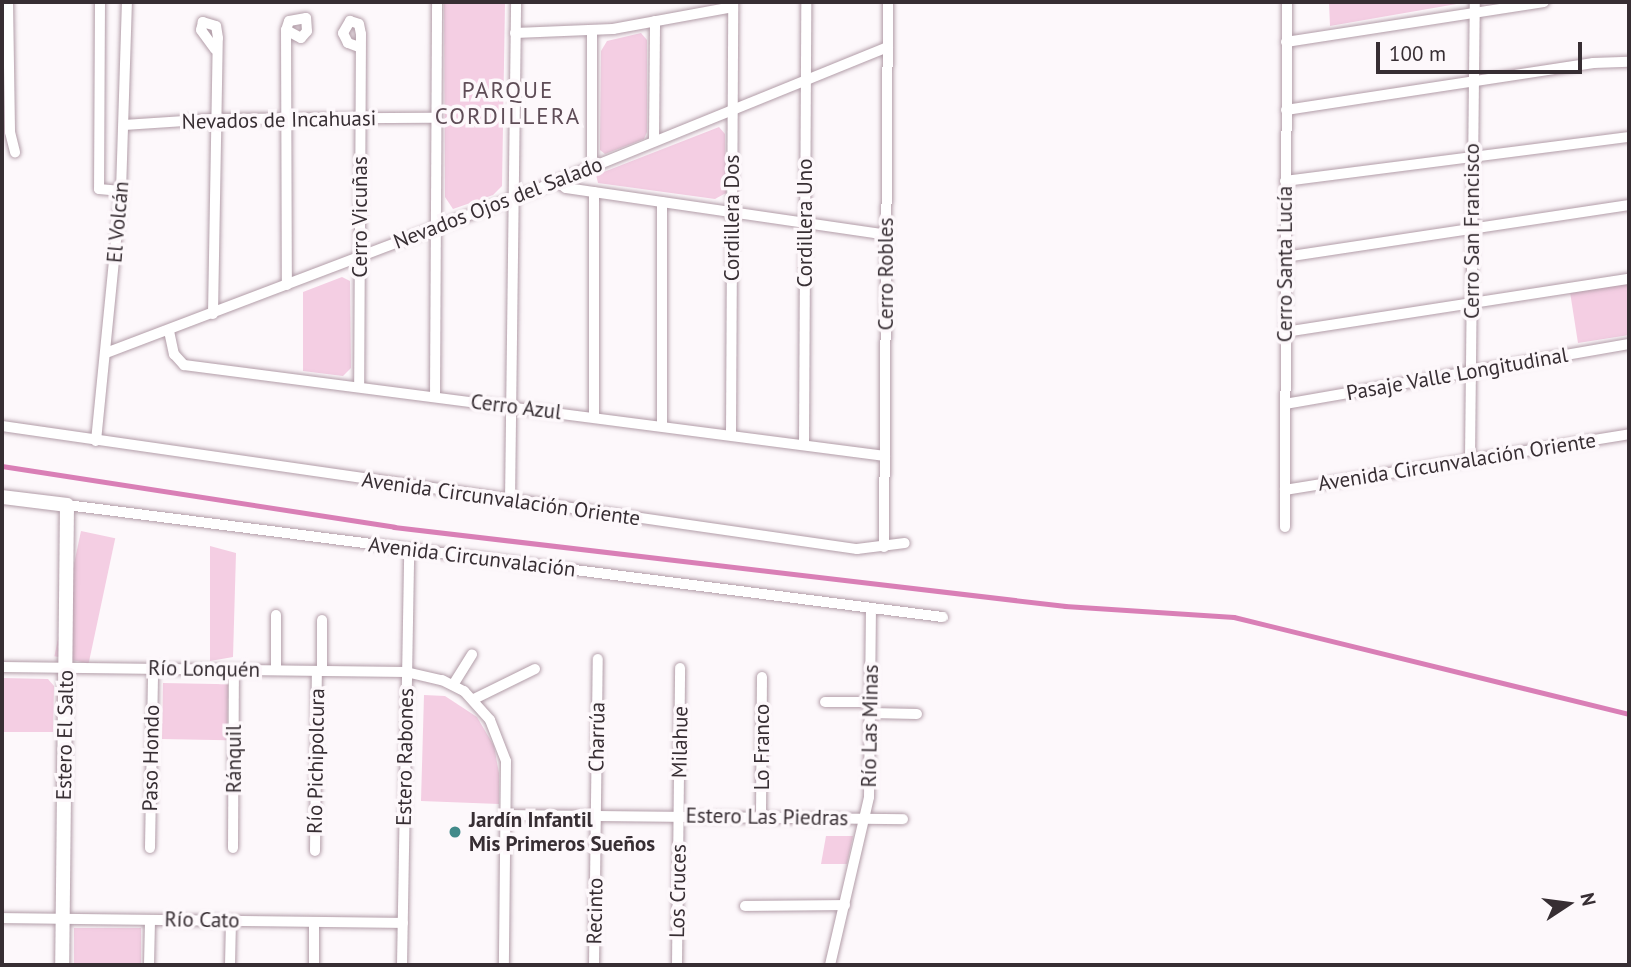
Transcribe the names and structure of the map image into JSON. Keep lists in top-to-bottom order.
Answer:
{
  "streets": {
    "street": [
      "Nevados de Incahuasi",
      "Nevados Ojos del Salado",
      "Cerro Vicuñas",
      "Cordillera Dos",
      "El Volcán",
      "Cordillera Uno",
      "Cerro San Francisco",
      "Cerro Santa Lucía",
      "Cerro Robles",
      "Pasaje Valle Longitudinal",
      "Cerro Azul",
      "Avenida Circunvalación Oriente",
      "Avenida Circunvalación",
      "Río Lonquén",
      "Río Las Minas",
      "Estero El Salto",
      "Charrúa",
      "Milahue",
      "Lo Franco",
      "Estero Rabones",
      "Paso Hondo",
      "Ránquil",
      "Río Pichipolcura",
      "Estero Las Piedras",
      "Los Cruces",
      "Recinto",
      "Río Cato"
    ]
  },
  "crossings": [
    ["Nevados de Incahuasi", "Cerro Vicuñas"],
    ["Nevados de Incahuasi", "El Volcán"],
    ["Nevados Ojos del Salado", "Cerro Vicuñas"],
    ["Nevados Ojos del Salado", "Cordillera Dos"],
    ["Nevados Ojos del Salado", "El Volcán"],
    ["Nevados Ojos del Salado", "Cordillera Uno"],
    ["Nevados Ojos del Salado", "Cerro Robles"],
    ["Nevados Ojos del Salado", "Cerro Azul"],
    ["Cerro Vicuñas", "Cerro Azul"],
    ["Cordillera Dos", "Cerro Azul"],
    ["El Volcán", "Avenida Circunvalación Oriente"],
    ["Cordillera Uno", "Cerro Azul"],
    ["Cerro San Francisco", "Pasaje Valle Longitudinal"],
    ["Cerro San Francisco", "Avenida Circunvalación Oriente"],
    ["Cerro Santa Lucía", "Pasaje Valle Longitudinal"],
    ["Cerro Santa Lucía", "Avenida Circunvalación Oriente"],
    ["Cerro Robles", "Cerro Azul"],
    ["Cerro Robles", "Avenida Circunvalación Oriente"],
    ["Avenida Circunvalación", "Río Las Minas"],
    ["Avenida Circunvalación", "Estero El Salto"],
    ["Avenida Circunvalación", "Estero Rabones"],
    ["Río Lonquén", "Estero El Salto"],
    ["Río Lonquén", "Estero Rabones"],
    ["Río Lonquén", "Paso Hondo"],
    ["Río Lonquén", "Ránquil"],
    ["Río Lonquén", "Río Pichipolcura"],
    ["Río Las Minas", "Estero Las Piedras"],
    ["Estero El Salto", "Río Cato"],
    ["Charrúa", "Estero Las Piedras"],
    ["Charrúa", "Recinto"],
    ["Milahue", "Estero Las Piedras"],
    ["Milahue", "Los Cruces"],
    ["Lo Franco", "Estero Las Piedras"],
    ["Estero Rabones", "Río Cato"],
    ["Estero Las Piedras", "Los Cruces"],
    ["Estero Las Piedras", "Recinto"]
  ],
  "districts": ["PARQUE CORDILLERA"],
  "places": ["Jardín Infantil Mis Primeros Sueños"],
  "scale_bar": "100 m",
  "north": "right"
}
